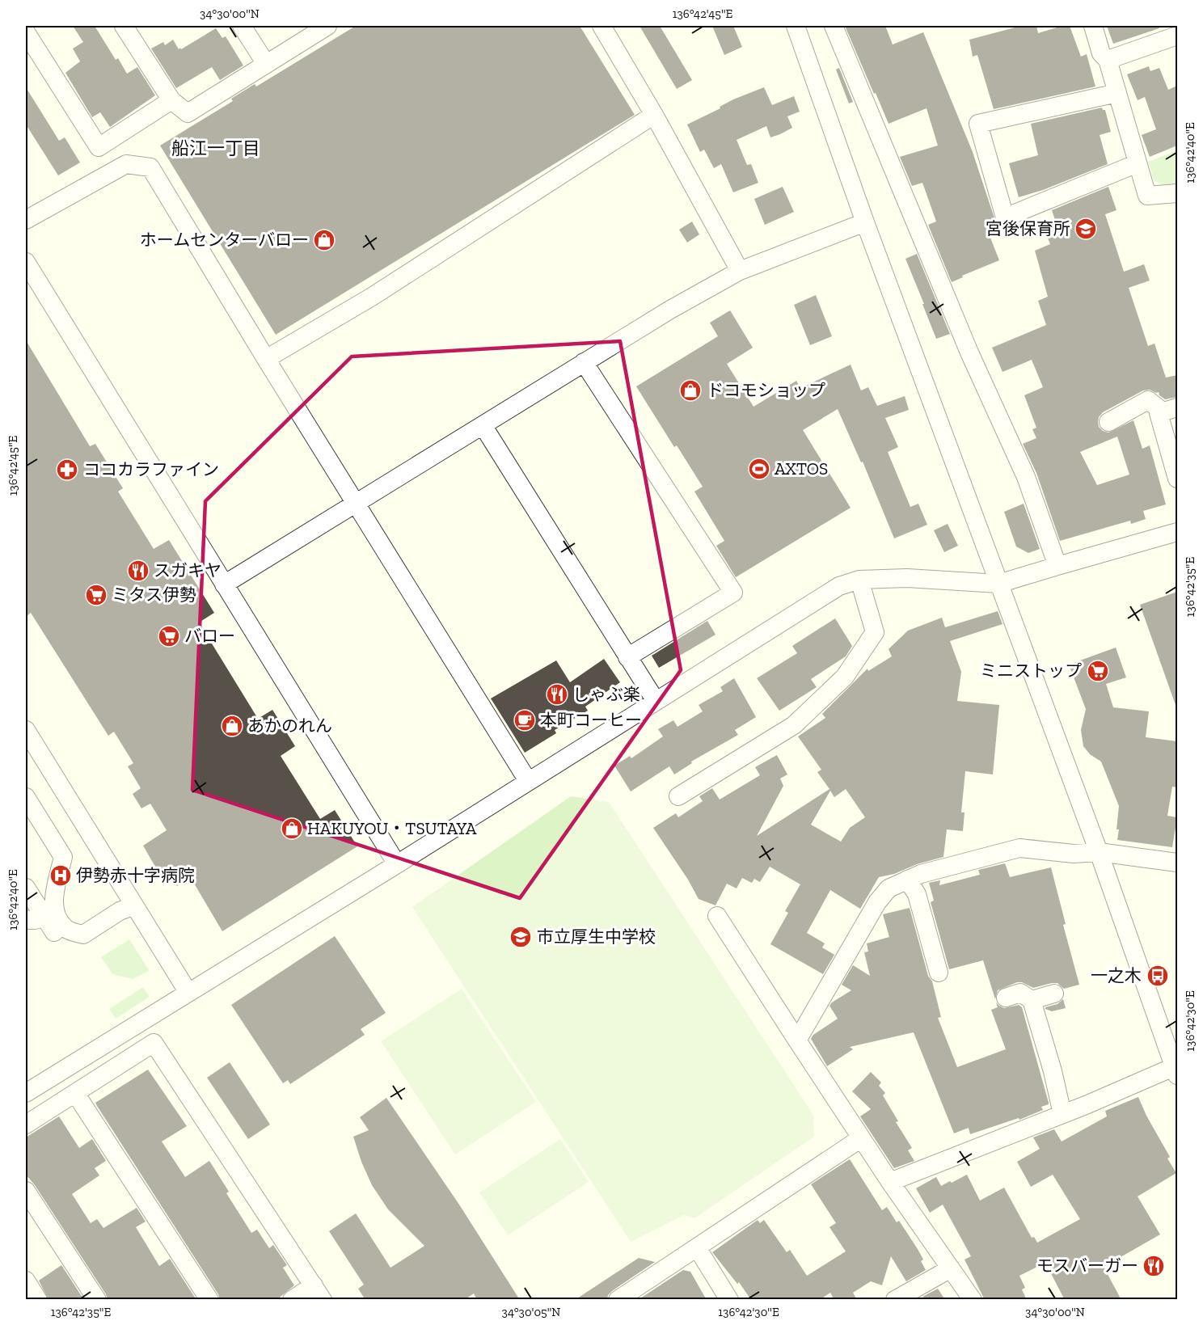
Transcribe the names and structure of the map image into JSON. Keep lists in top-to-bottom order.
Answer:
{
  "districts": ["船江一丁目"],
  "places": {
    "school or university": ["宮後保育所", "市立厚生中学校"],
    "shop": [
      "ホームセンターバロー",
      "ドコモショップ",
      "あかのれん",
      "HAKUYOU・TSUTAYA"
    ],
    "sports": ["AXTOS"],
    "pharmacy": ["ココカラファイン"],
    "restaurant": ["スガキヤ", "しゃぶ楽", "モスバーガー"],
    "supermarket": ["ミタス伊勢", "バロー", "ミニストップ"],
    "cafe": ["本町コーヒー"],
    "hospital": ["伊勢赤十字病院"],
    "bus stop": ["一之木"]
  },
  "coordinates": [
    "34°30'00\"N",
    "136°42'45\"E",
    "136°42'40\"E",
    "136°42'35\"E",
    "136°42'30\"E",
    "34°30'05\"N"
  ]
}
